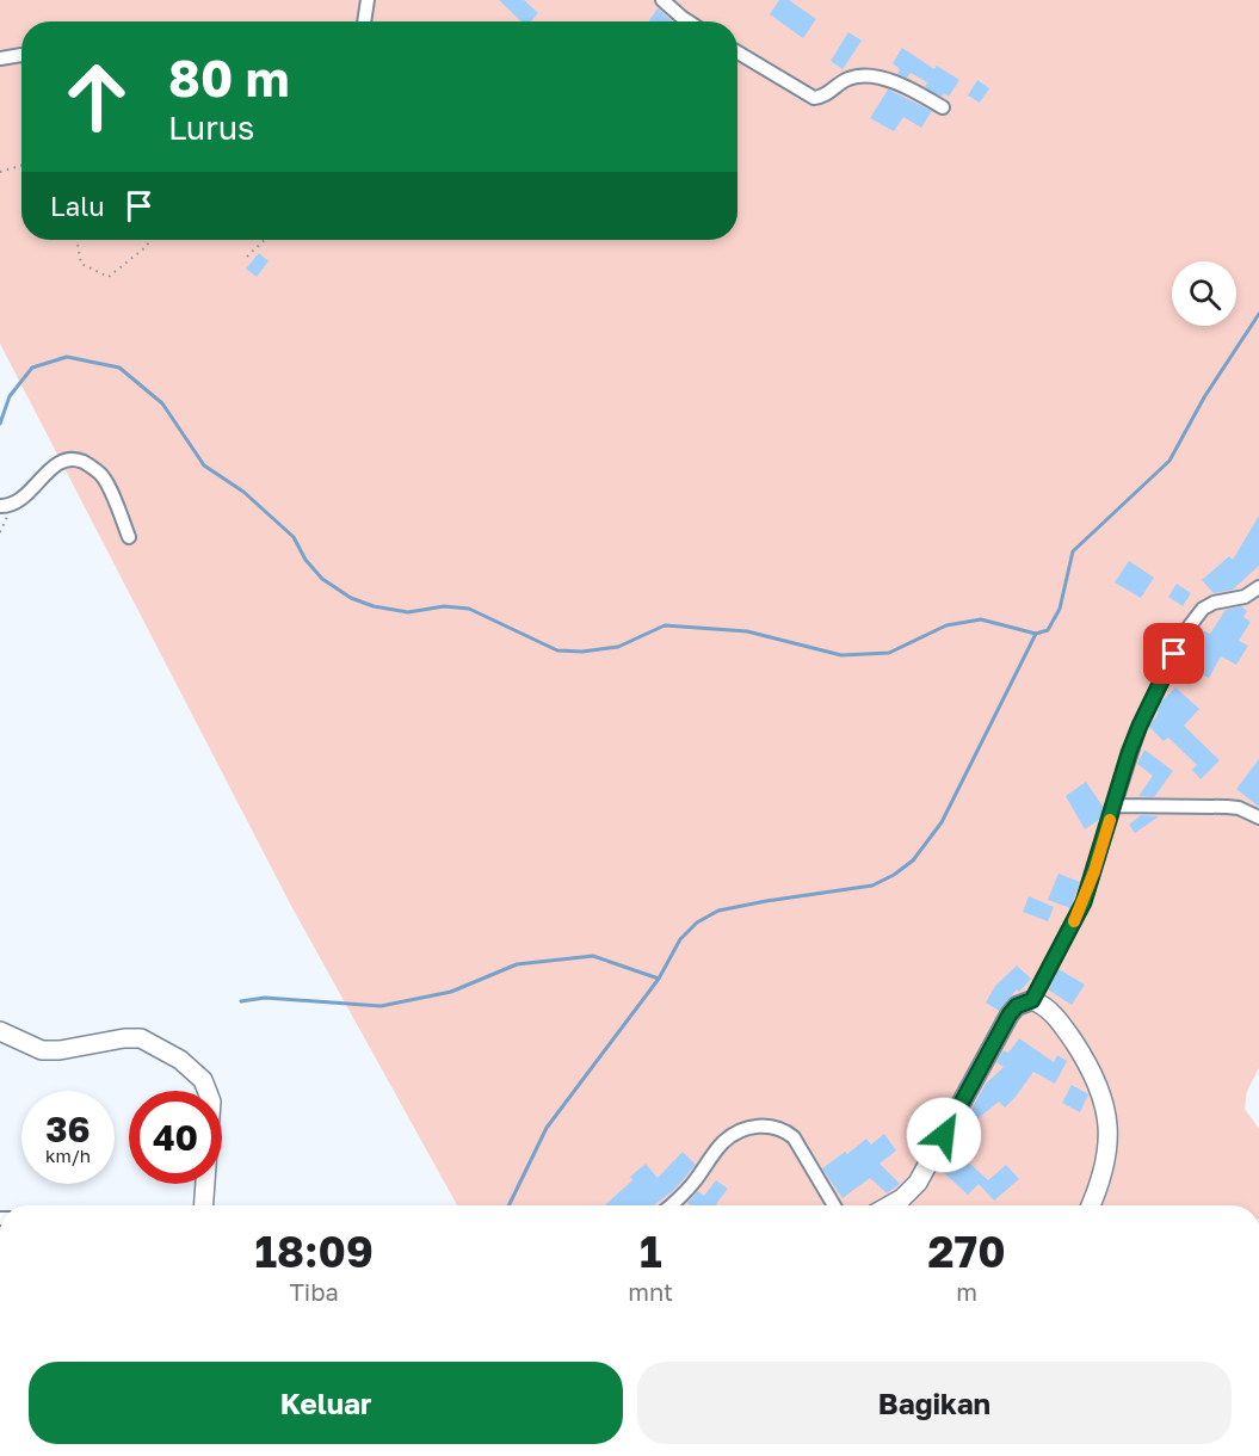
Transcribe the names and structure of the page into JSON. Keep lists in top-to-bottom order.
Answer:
{
  "page": {
    "turn": ["80 m", "Lurus"],
    "then": "Lalu",
    "speed": "36 km/h",
    "limit": "40",
    "eta": [
      "18:09",
      "Tiba",
      "1",
      "mnt",
      "270",
      "m"
    ],
    "buttons": ["Keluar", "Bagikan"]
  }
}
